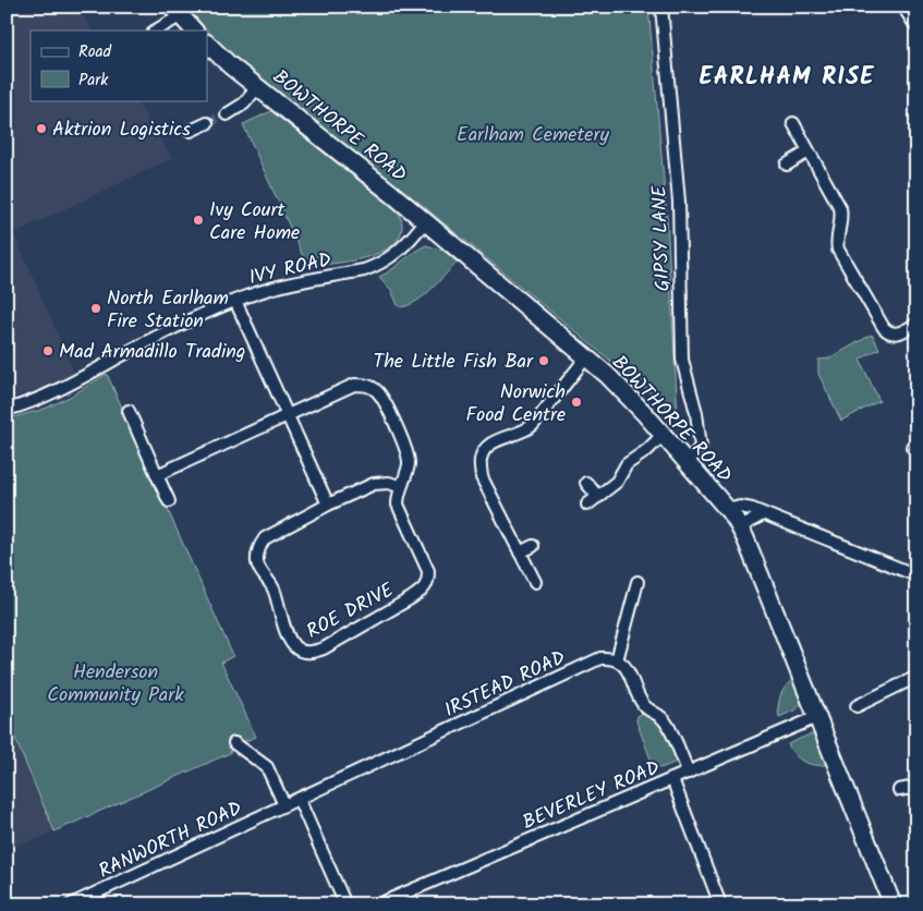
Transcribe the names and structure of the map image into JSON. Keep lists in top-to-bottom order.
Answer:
{
  "streets": {
    "street": [
      "BOWTHORPE ROAD",
      "GIPSY LANE",
      "IVY ROAD",
      "ROE DRIVE",
      "IRSTEAD ROAD",
      "BEVERLEY ROAD",
      "RANWORTH ROAD"
    ]
  },
  "crossings": [
    ["BOWTHORPE ROAD", "GIPSY LANE"],
    ["BOWTHORPE ROAD", "IVY ROAD"],
    ["BOWTHORPE ROAD", "BEVERLEY ROAD"],
    ["IRSTEAD ROAD", "RANWORTH ROAD"]
  ],
  "districts": ["EARLHAM RISE"],
  "parks": ["Earlham Cemetery", "Henderson Community Park"],
  "places": [
    "Aktrion Logistics",
    "Ivy Court Care Home",
    "North Earlham Fire Station",
    "Mad Armadillo Trading",
    "The Little Fish Bar",
    "Norwich Food Centre"
  ],
  "legend": ["Road", "Park"]
}
